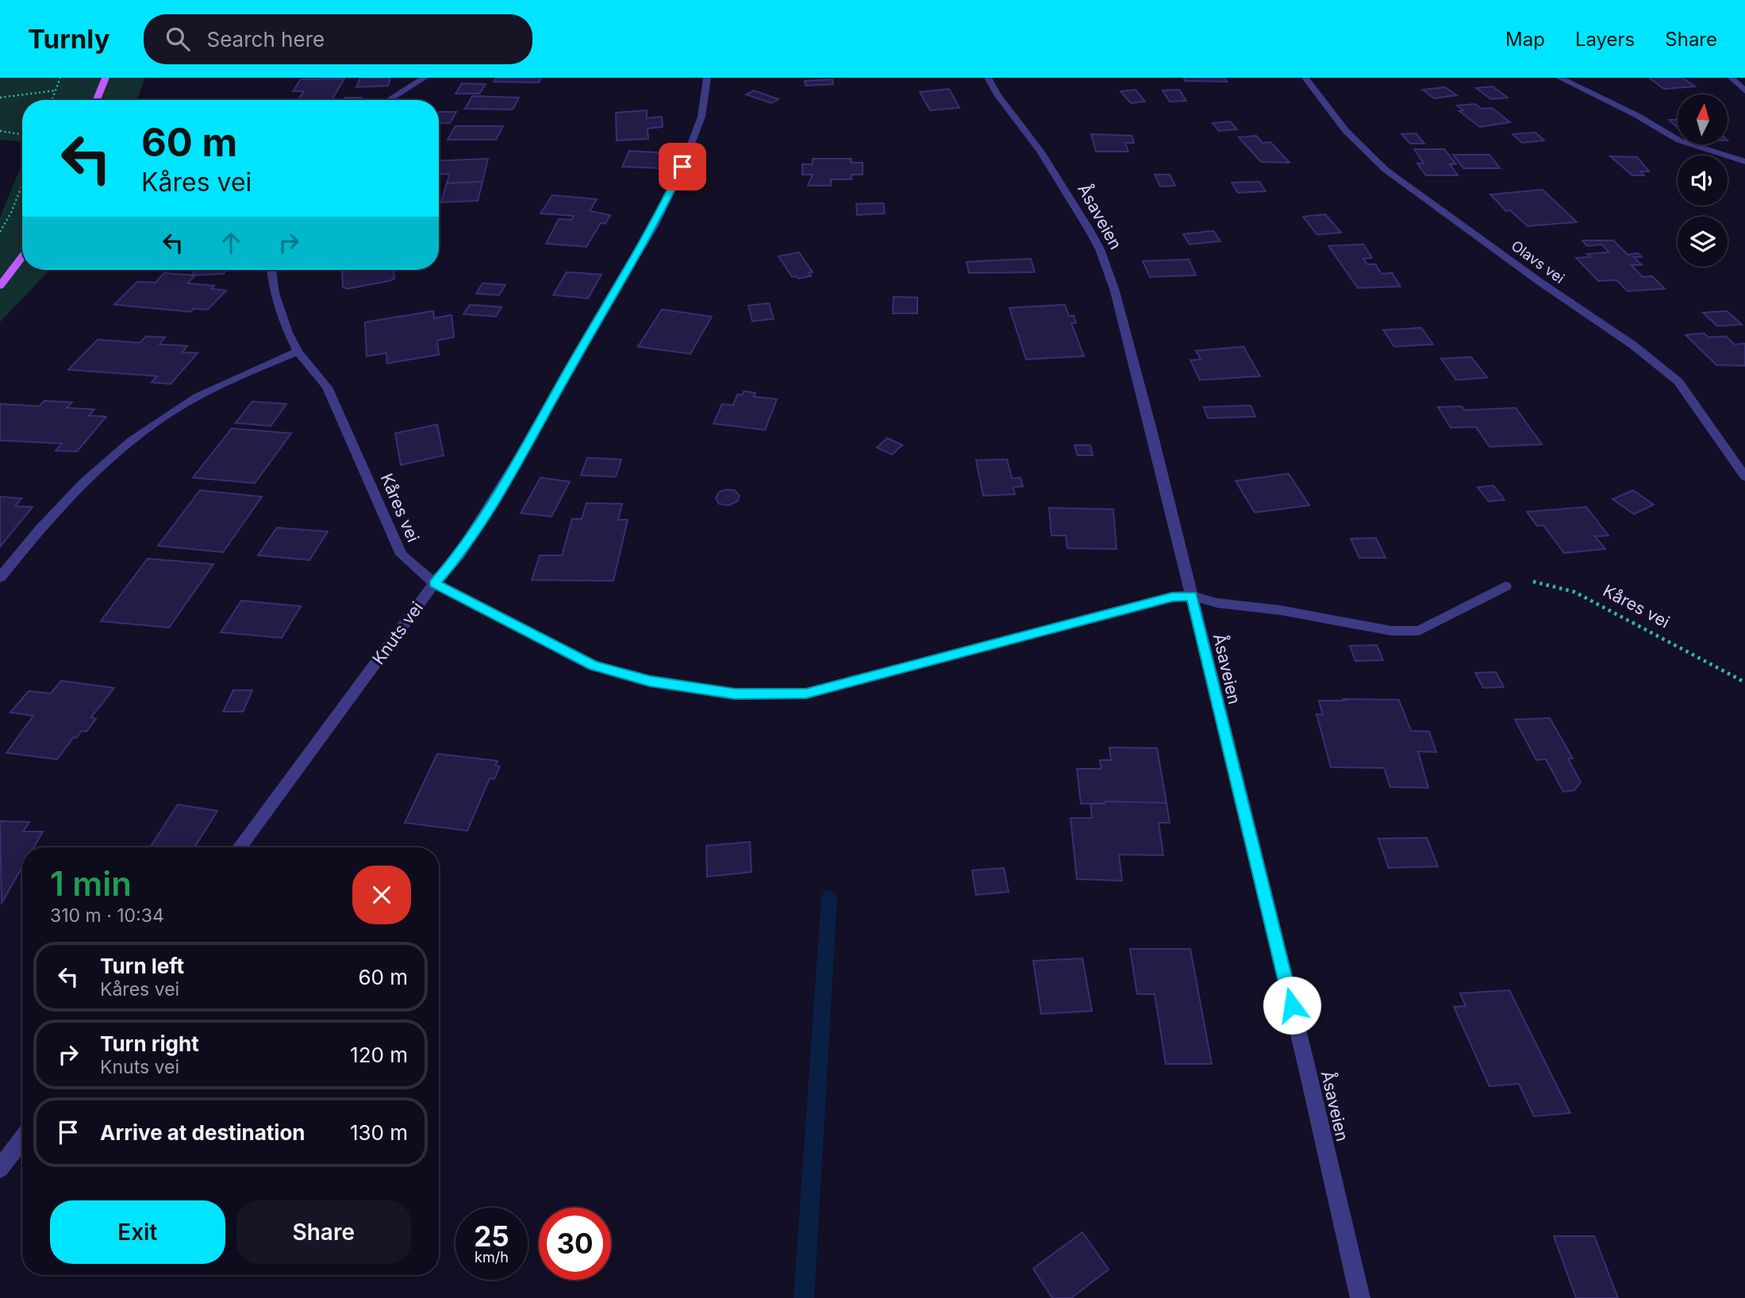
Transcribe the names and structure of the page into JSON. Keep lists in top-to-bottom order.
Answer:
{
  "streets": {
    "street": [
      "Åsaveien",
      "Olavs vei",
      "Kåres vei",
      "Knuts vei"
    ]
  },
  "crossings": [
    ["Åsaveien", "Kåres vei"],
    ["Kåres vei", "Knuts vei"]
  ],
  "north": "top",
  "page": {
    "header": "Turnly",
    "search": "Search here",
    "nav": ["Map", "Layers", "Share"],
    "turn": ["60 m", "Kåres vei"],
    "heading": ["1 min", "310 m · 10:34"],
    "list": [
      {
        "name": "Turn left",
        "note": "Kåres vei",
        "value": "60 m"
      },
      {
        "name": "Turn right",
        "note": "Knuts vei",
        "value": "120 m"
      },
      {
        "name": "Arrive at destination",
        "value": "130 m"
      }
    ],
    "buttons": ["Exit", "Share"],
    "speed": "25 km/h",
    "limit": "30"
  }
}
